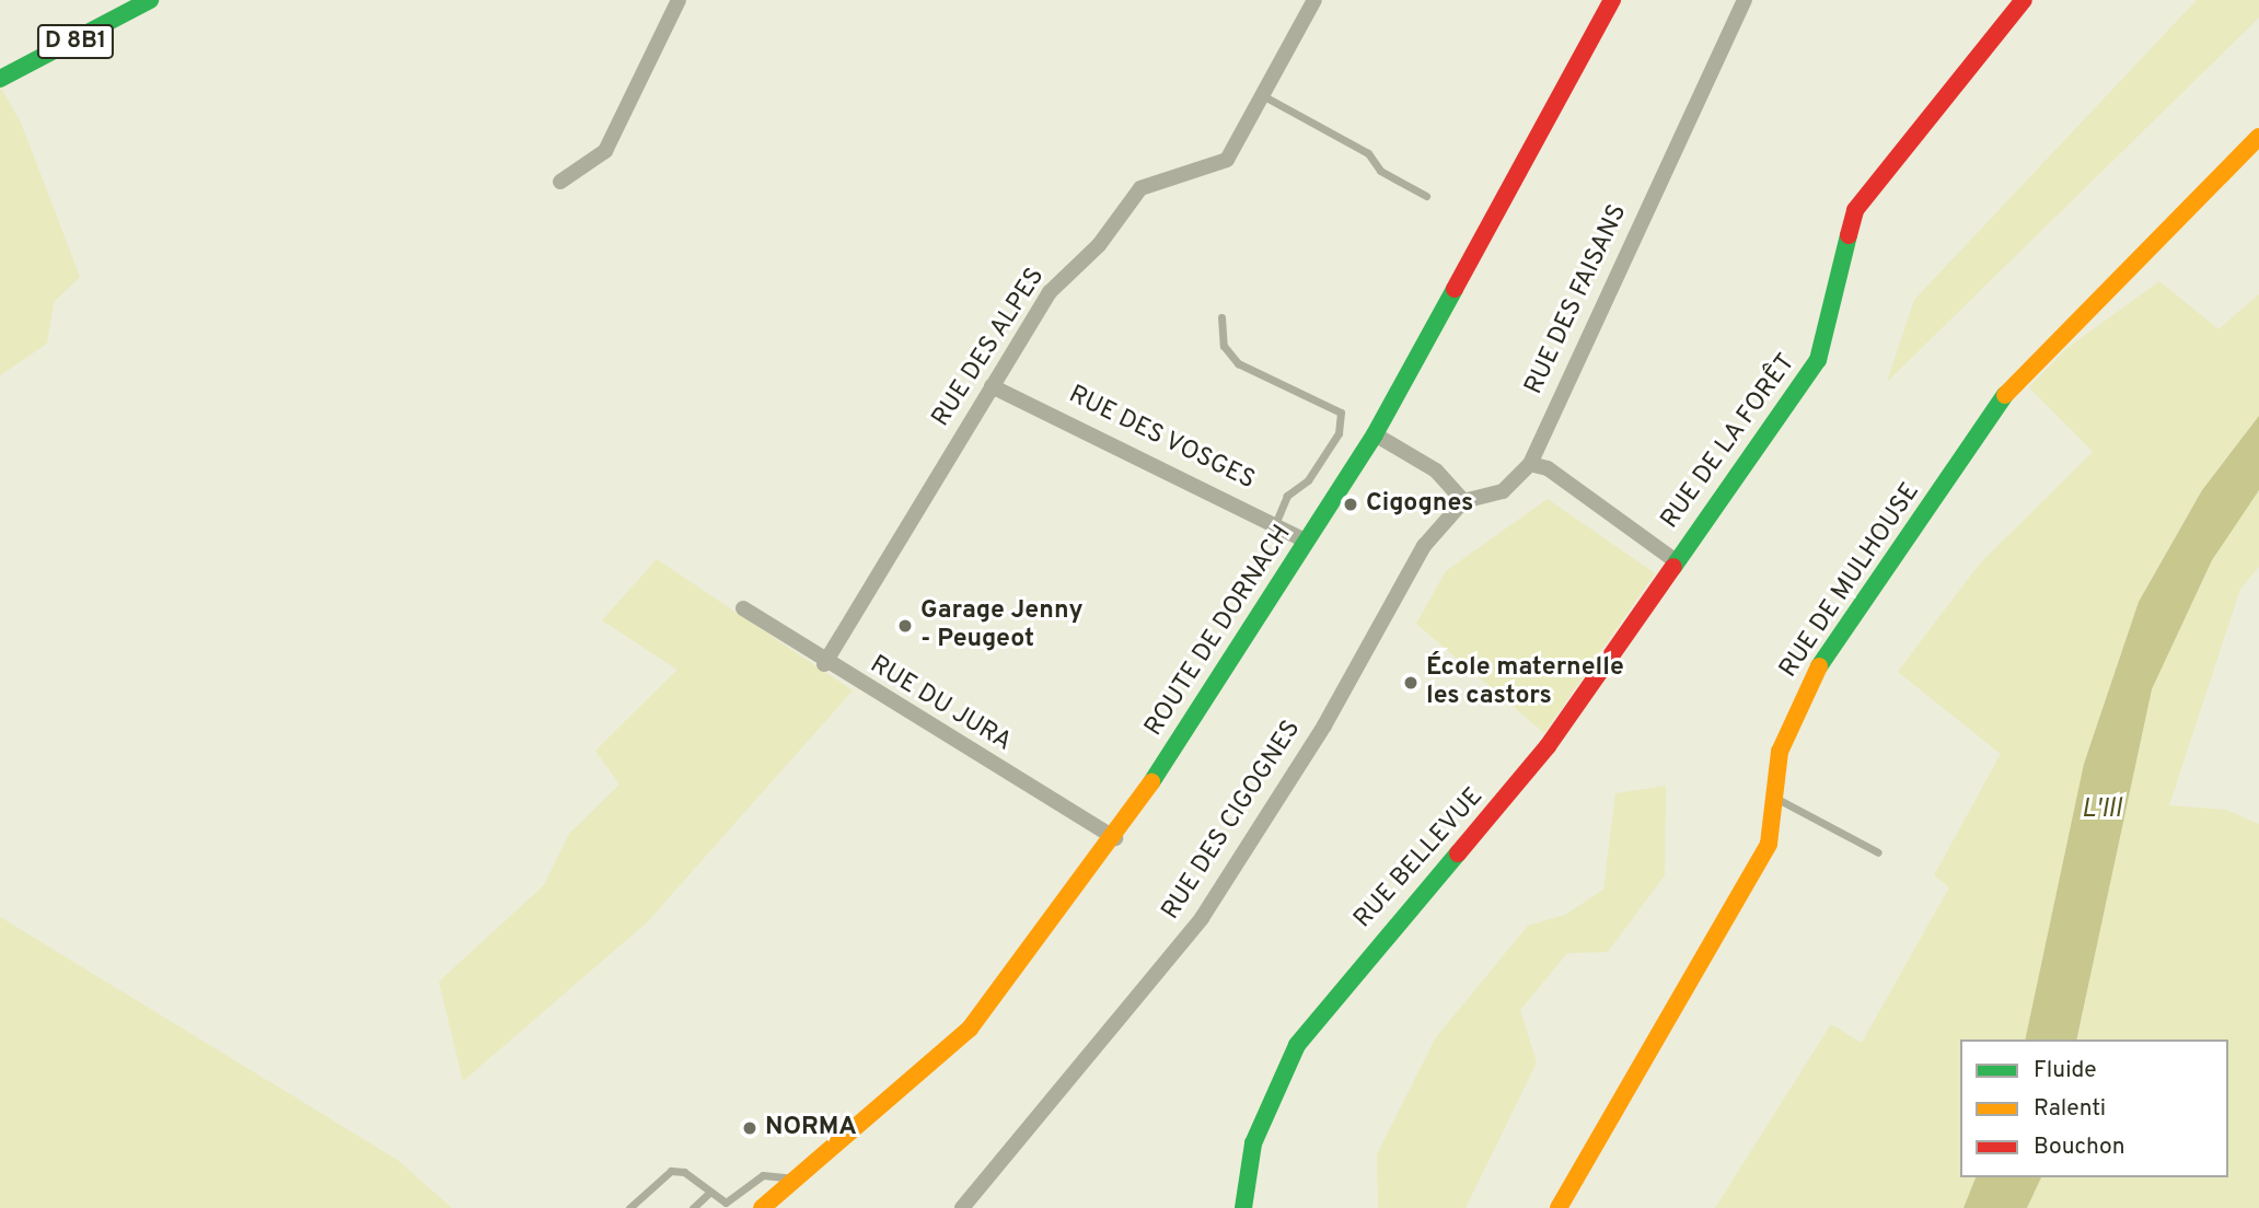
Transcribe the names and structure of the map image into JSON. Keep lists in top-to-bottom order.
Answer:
{
  "streets": {
    "main road": [
      "D 8B1",
      "RUE DE LA FORÊT",
      "RUE DE MULHOUSE",
      "ROUTE DE DORNACH",
      "RUE BELLEVUE"
    ],
    "street": [
      "RUE DES FAISANS",
      "RUE DES ALPES",
      "RUE DES VOSGES",
      "RUE DU JURA",
      "RUE DES CIGOGNES"
    ]
  },
  "crossings": [
    ["RUE DES ALPES", "RUE DES VOSGES"],
    ["RUE DES ALPES", "RUE DU JURA"],
    ["RUE DES VOSGES", "ROUTE DE DORNACH"],
    ["RUE DE LA FORÊT", "RUE BELLEVUE"],
    ["ROUTE DE DORNACH", "RUE DU JURA"]
  ],
  "water": ["L'Ill"],
  "places": [
    "Cigognes",
    "Garage Jenny - Peugeot",
    "École maternelle les castors",
    "NORMA"
  ],
  "legend": ["Fluide", "Ralenti", "Bouchon"]
}
